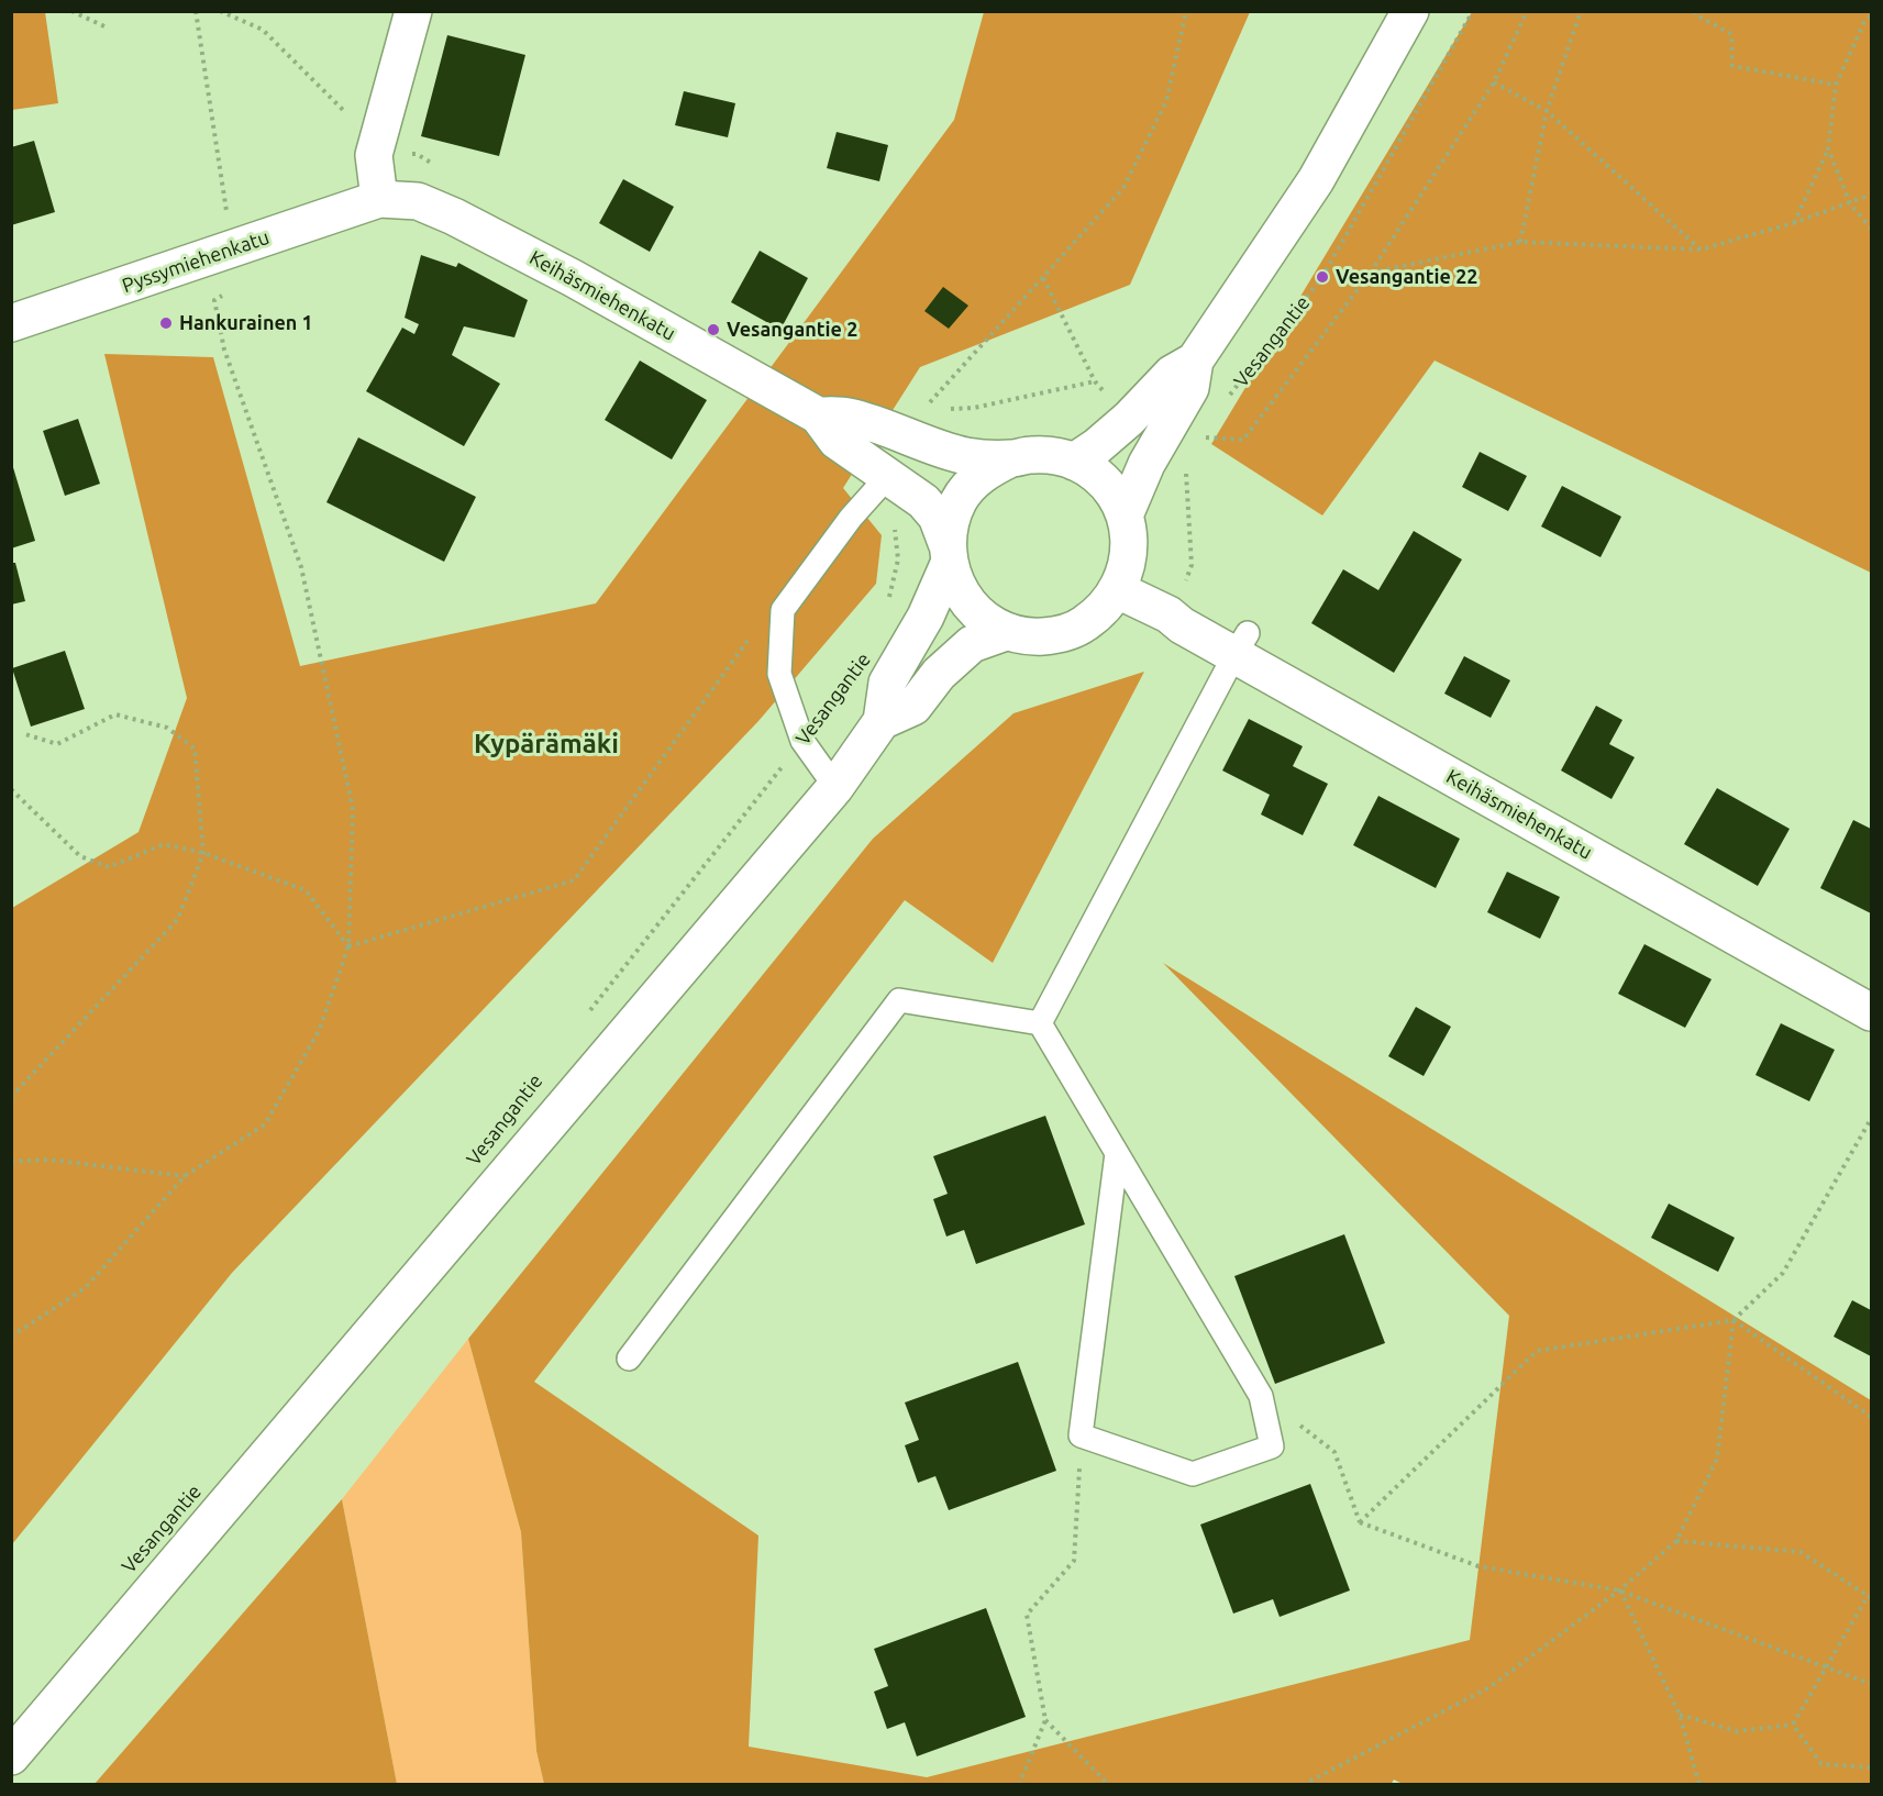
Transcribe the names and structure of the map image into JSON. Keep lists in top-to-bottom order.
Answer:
{
  "streets": {
    "street": ["Pyssymiehenkatu", "Keihäsmiehenkatu", "Vesangantie"]
  },
  "crossings": [
    ["Pyssymiehenkatu", "Keihäsmiehenkatu"],
    ["Keihäsmiehenkatu", "Vesangantie"]
  ],
  "districts": ["Kypärämäki"],
  "places": ["Vesangantie 22", "Hankurainen 1", "Vesangantie 2"]
}
